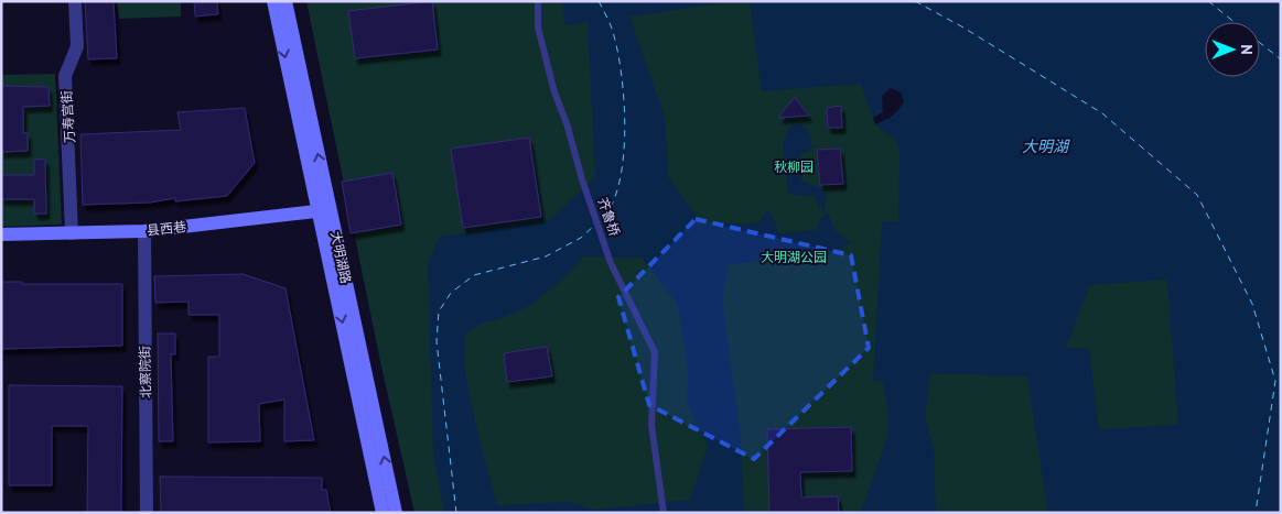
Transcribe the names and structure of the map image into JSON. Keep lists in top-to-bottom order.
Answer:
{
  "streets": {
    "main road": ["县西巷", "大明湖路"],
    "street": ["万寿宫街", "北察院街"],
    "lane": ["齐鲁桥"]
  },
  "crossings": [
    ["万寿宫街", "县西巷"],
    ["县西巷", "大明湖路"],
    ["县西巷", "北察院街"]
  ],
  "water": ["大明湖"],
  "parks": ["秋柳园", "大明湖公园"],
  "north": "right"
}
